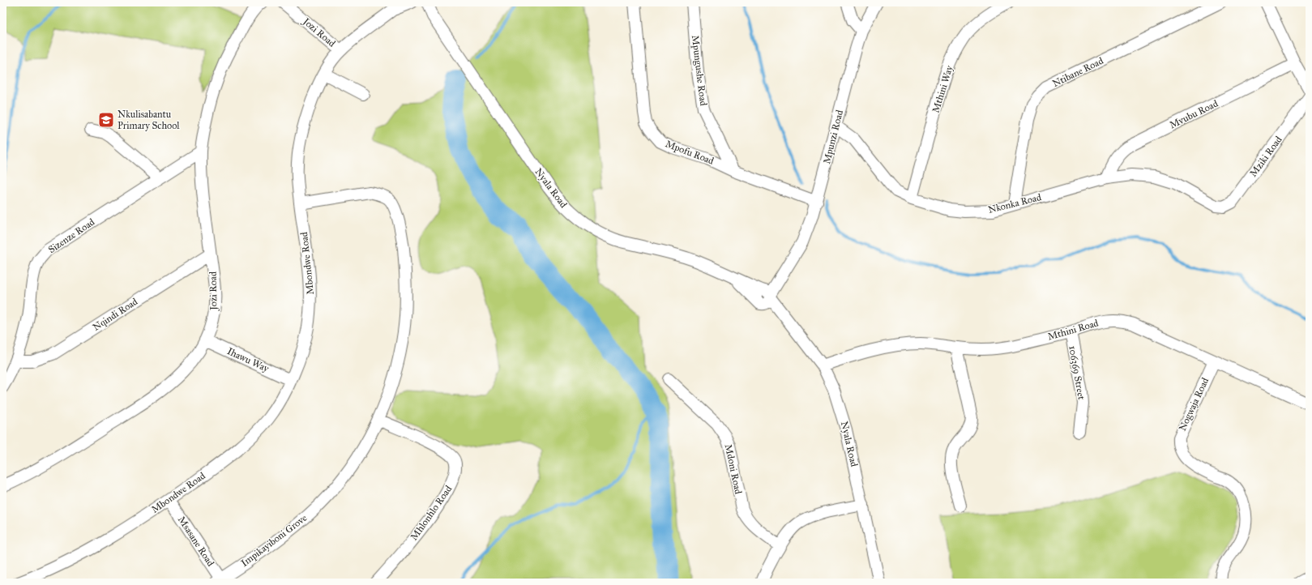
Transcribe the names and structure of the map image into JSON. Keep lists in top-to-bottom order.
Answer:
{
  "streets": {
    "street": [
      "Jozi Road",
      "Mpungushe Road",
      "Ntibane Road",
      "Mthini Way",
      "Mvubu Road",
      "Mpunzi Road",
      "Mpofu Road",
      "Mziki Road",
      "Nyala Road",
      "Nkonka Road",
      "Sizenze Road",
      "Mbondwe Road",
      "Nqindi Road",
      "Mthini Road",
      "Ihawu Way",
      "106369 Street",
      "Nogwaja Road",
      "Mdoni Road",
      "Mhlonhlo Road",
      "Impikayiboni Grove",
      "Msasane Road"
    ]
  },
  "crossings": [
    ["Jozi Road", "Sizenze Road"],
    ["Jozi Road", "Mbondwe Road"],
    ["Jozi Road", "Nqindi Road"],
    ["Jozi Road", "Ihawu Way"],
    ["Mpungushe Road", "Mpofu Road"],
    ["Ntibane Road", "Nkonka Road"],
    ["Mthini Way", "Nkonka Road"],
    ["Mvubu Road", "Nkonka Road"],
    ["Mpunzi Road", "Mpofu Road"],
    ["Mpunzi Road", "Nyala Road"],
    ["Mpunzi Road", "Nkonka Road"],
    ["Mziki Road", "Nkonka Road"],
    ["Nyala Road", "Mthini Road"],
    ["Sizenze Road", "Nqindi Road"],
    ["Mbondwe Road", "Ihawu Way"],
    ["Mbondwe Road", "Impikayiboni Grove"],
    ["Mbondwe Road", "Msasane Road"],
    ["Mthini Road", "106369 Street"],
    ["Mthini Road", "Nogwaja Road"],
    ["Mhlonhlo Road", "Impikayiboni Grove"],
    ["Impikayiboni Grove", "Msasane Road"]
  ],
  "places": {
    "school or university": ["Nkulisabantu Primary School"]
  }
}
